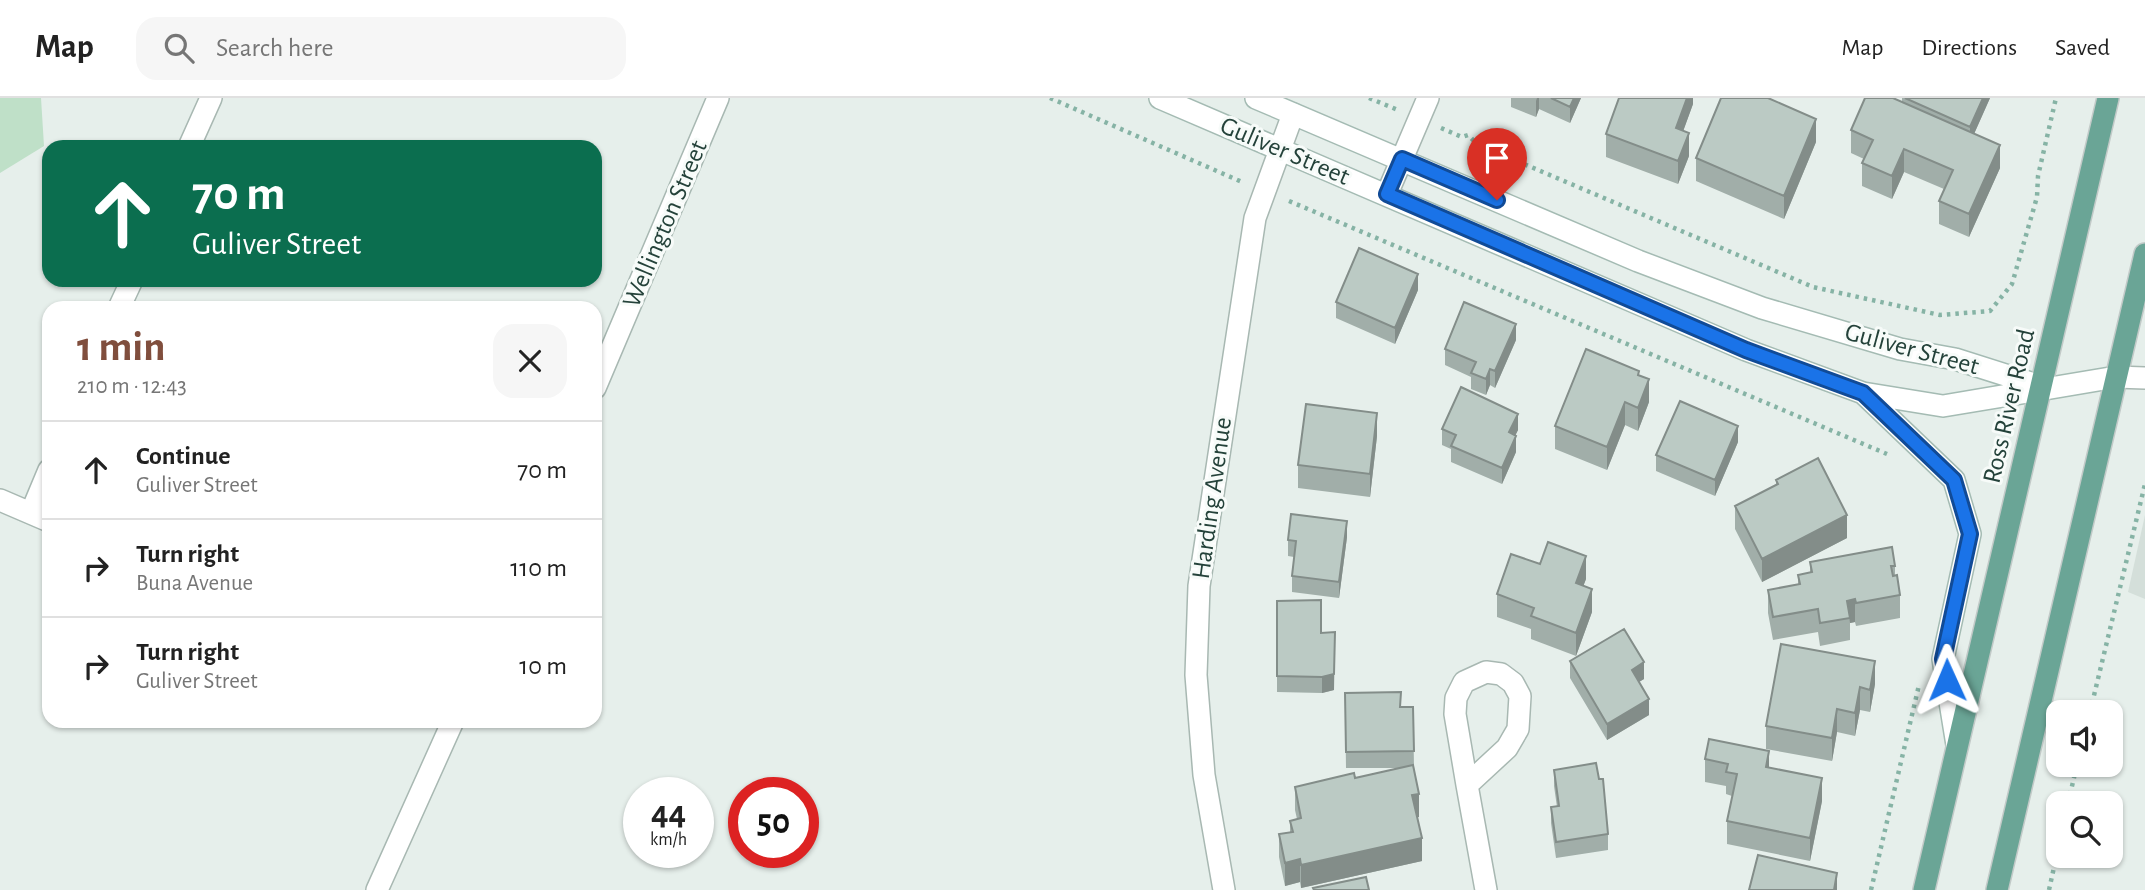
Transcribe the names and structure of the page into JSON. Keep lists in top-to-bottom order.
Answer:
{
  "streets": {
    "main road": [
      "Guliver Street",
      "Wellington Street",
      "Ross River Road",
      "Harding Avenue"
    ]
  },
  "crossings": [
    ["Guliver Street", "Ross River Road"],
    ["Guliver Street", "Harding Avenue"]
  ],
  "page": {
    "header": "Map",
    "search": "Search here",
    "nav": ["Map", "Directions", "Saved"],
    "turn": ["70 m", "Guliver Street"],
    "heading": ["1 min", "210 m · 12:43"],
    "list": [
      {
        "name": "Continue",
        "note": "Guliver Street",
        "value": "70 m"
      },
      {
        "name": "Turn right",
        "note": "Buna Avenue",
        "value": "110 m"
      },
      {
        "name": "Turn right",
        "note": "Guliver Street",
        "value": "10 m"
      }
    ],
    "speed": "44 km/h",
    "limit": "50"
  }
}
